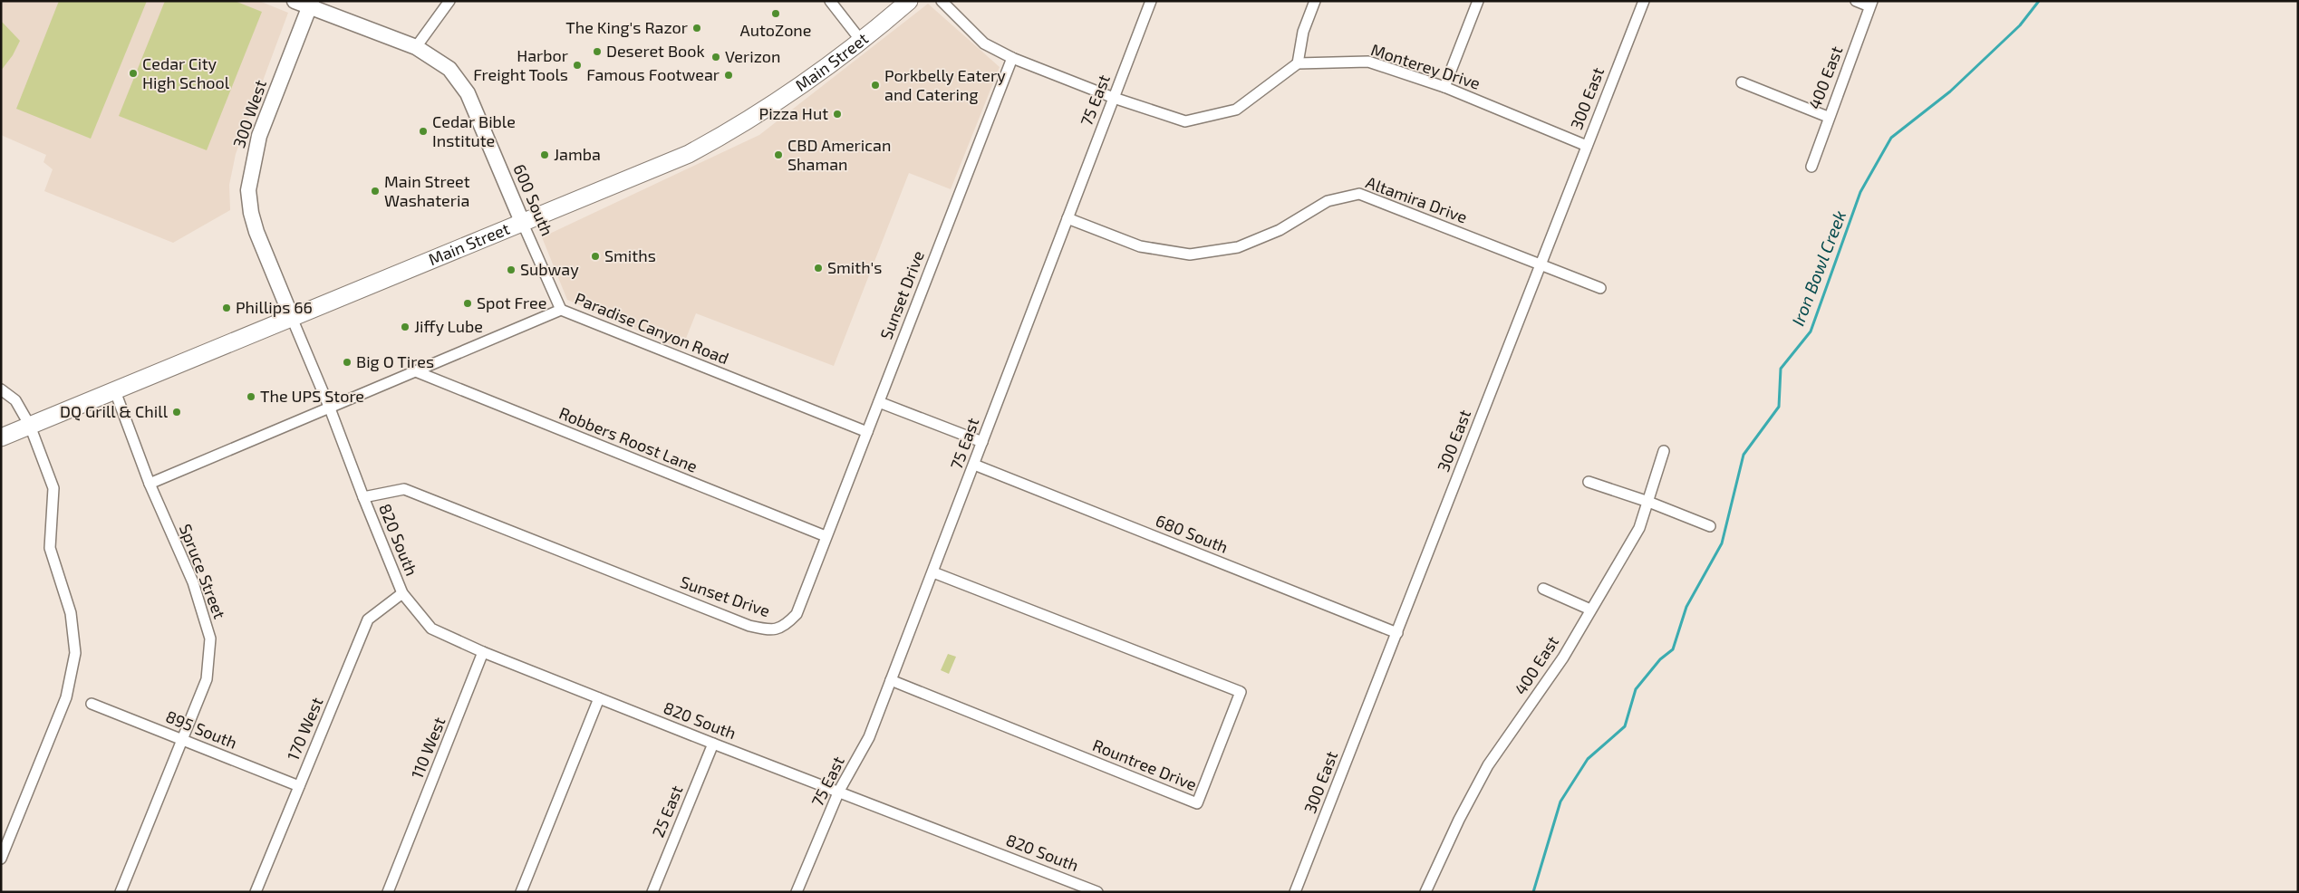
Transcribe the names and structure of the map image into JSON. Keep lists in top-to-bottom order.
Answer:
{
  "streets": {
    "main road": ["Main Street", "300 West", "600 South"],
    "street": [
      "Monterey Drive",
      "400 East",
      "300 East",
      "75 East",
      "Altamira Drive",
      "Sunset Drive",
      "Paradise Canyon Road",
      "Robbers Roost Lane",
      "680 South",
      "820 South",
      "Spruce Street",
      "170 West",
      "895 South",
      "110 West",
      "Rountree Drive",
      "25 East"
    ]
  },
  "crossings": [
    ["Main Street", "300 West"],
    ["Main Street", "600 South"],
    ["Main Street", "Spruce Street"],
    ["Monterey Drive", "300 East"],
    ["300 East", "Altamira Drive"],
    ["300 East", "680 South"],
    ["75 East", "Altamira Drive"],
    ["75 East", "680 South"],
    ["75 East", "820 South"],
    ["75 East", "Rountree Drive"],
    ["300 West", "600 South"],
    ["600 South", "Paradise Canyon Road"],
    ["Sunset Drive", "Paradise Canyon Road"],
    ["Sunset Drive", "Robbers Roost Lane"],
    ["Sunset Drive", "820 South"],
    ["Paradise Canyon Road", "Robbers Roost Lane"],
    ["Paradise Canyon Road", "Spruce Street"],
    ["820 South", "170 West"],
    ["820 South", "110 West"],
    ["820 South", "25 East"],
    ["Spruce Street", "895 South"],
    ["170 West", "895 South"]
  ],
  "water": ["Iron Bowl Creek"],
  "places": [
    "AutoZone",
    "The King's Razor",
    "Deseret Book",
    "Verizon",
    "Harbor Freight Tools",
    "Cedar City High School",
    "Famous Footwear",
    "Porkbelly Eatery and Catering",
    "Pizza Hut",
    "Cedar Bible Institute",
    "Jamba",
    "CBD American Shaman",
    "Main Street Washateria",
    "Smiths",
    "Smith's",
    "Subway",
    "Spot Free",
    "Phillips 66",
    "Jiffy Lube",
    "Big O Tires",
    "The UPS Store",
    "DQ Grill & Chill"
  ]
}
